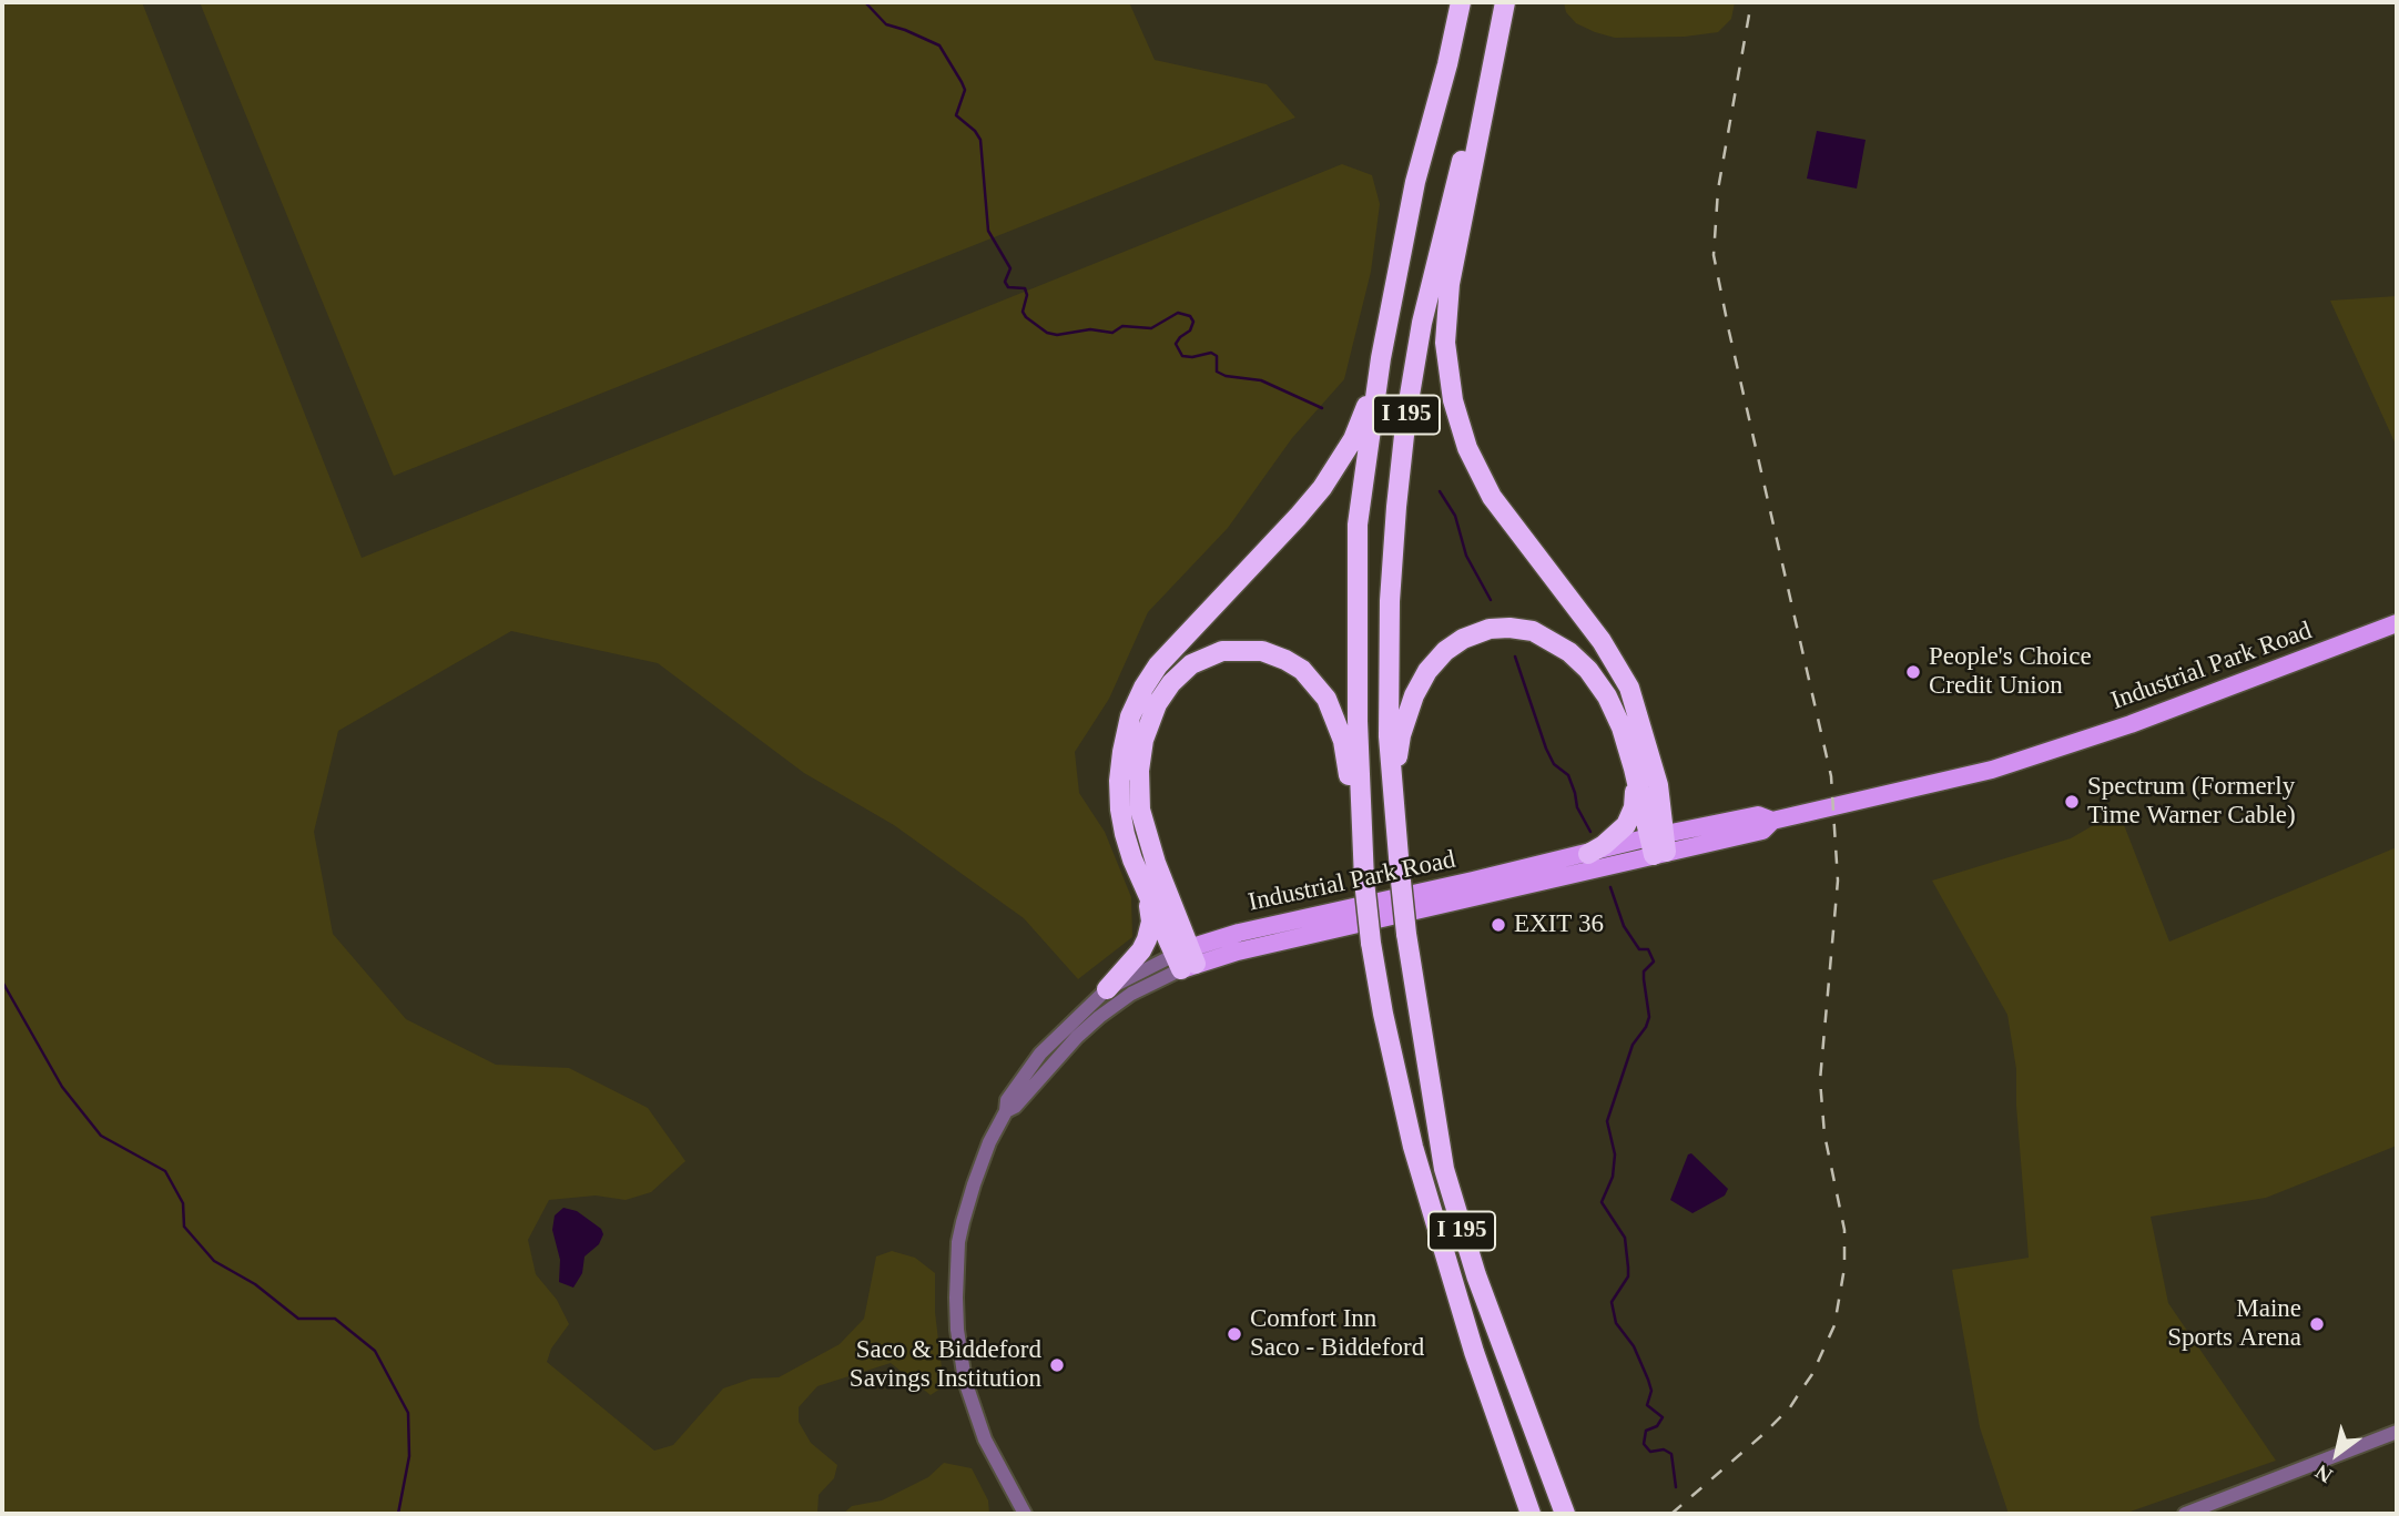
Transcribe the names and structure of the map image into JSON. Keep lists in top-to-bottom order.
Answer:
{
  "streets": {
    "highway": ["I 195"],
    "main road": ["Industrial Park Road"]
  },
  "places": [
    "People's Choice Credit Union",
    "Spectrum (Formerly Time Warner Cable)",
    "EXIT 36",
    "Maine Sports Arena",
    "Comfort Inn Saco - Biddeford",
    "Saco & Biddeford Savings Institution"
  ],
  "north": "bottom left"
}
